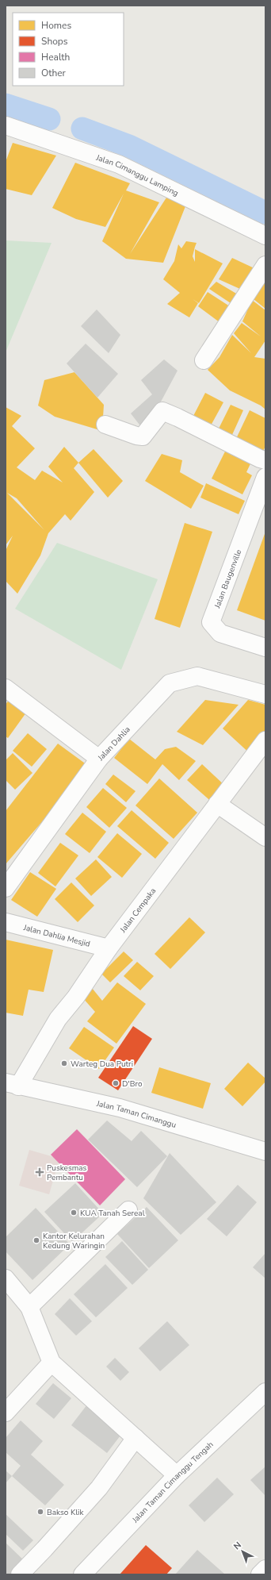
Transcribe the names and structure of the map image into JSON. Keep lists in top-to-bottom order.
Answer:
{
  "streets": {
    "street": [
      "Jalan Cimanggu Lamping",
      "Jalan Baugenville",
      "Jalan Dahlia",
      "Jalan Cempaka",
      "Jalan Dahlia Mesjid",
      "Jalan Taman Cimanggu",
      "Jalan Taman Cimanggu Tengah"
    ]
  },
  "crossings": [
    ["Jalan Cempaka", "Jalan Dahlia Mesjid"],
    ["Jalan Cempaka", "Jalan Taman Cimanggu"]
  ],
  "places": {
    "other": [
      "Warteg Dua Putri",
      "D'Bro",
      "KUA Tanah Sereal",
      "Kantor Kelurahan Kedung Waringin",
      "Bakso Klik"
    ],
    "health": ["Puskesmas Pembantu"]
  },
  "legend": [
    "Homes",
    "Shops",
    "Health",
    "Other"
  ],
  "north": "top left"
}
